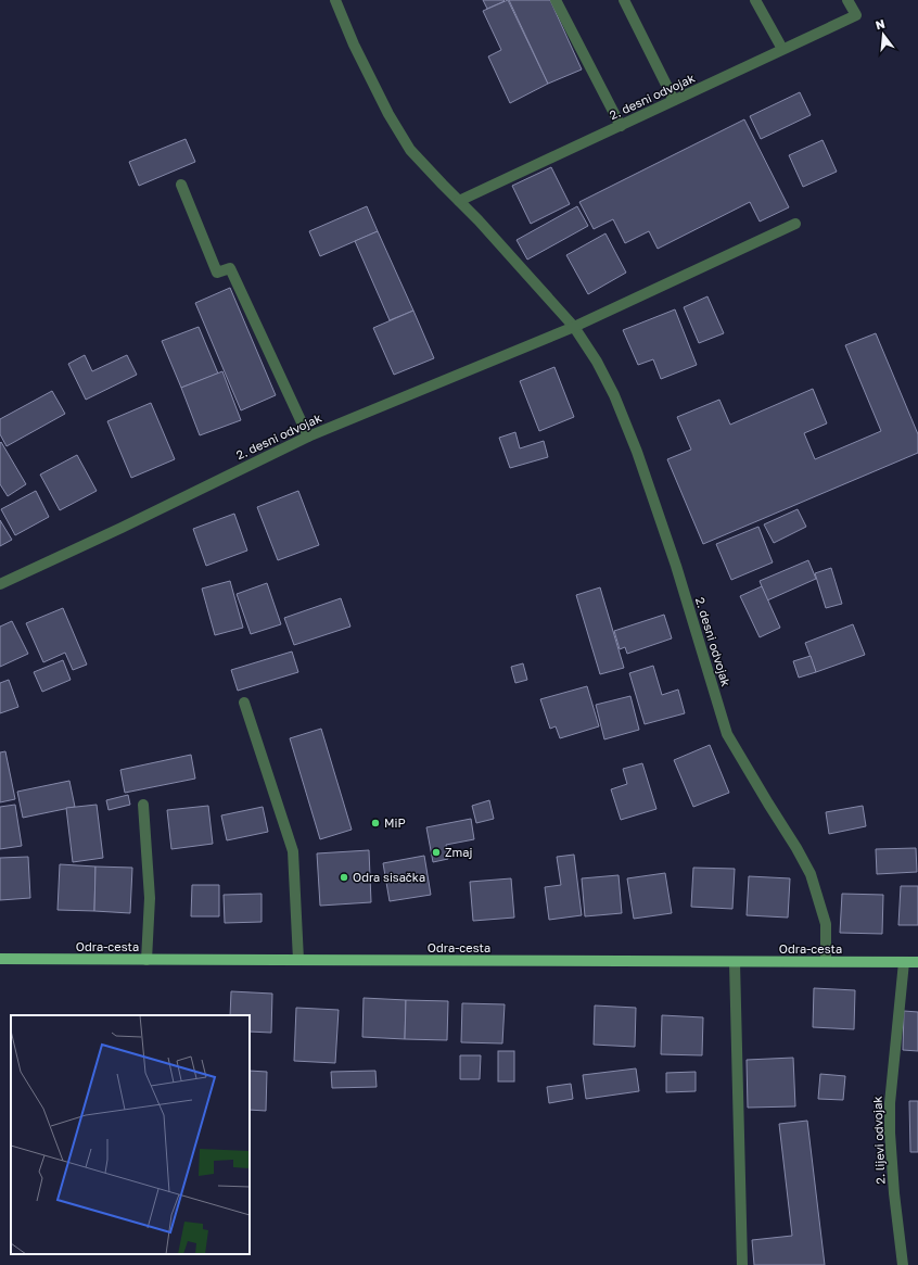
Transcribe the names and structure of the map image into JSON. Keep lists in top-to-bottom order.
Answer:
{
  "streets": {
    "main road": ["Odra-cesta"],
    "street": ["2. desni odvojak", "2. lijevi odvojak"]
  },
  "crossings": [
    ["2. desni odvojak", "Odra-cesta"],
    ["Odra-cesta", "2. lijevi odvojak"]
  ],
  "places": ["MiP", "Zmaj", "Odra sisačka"],
  "north": "top"
}
